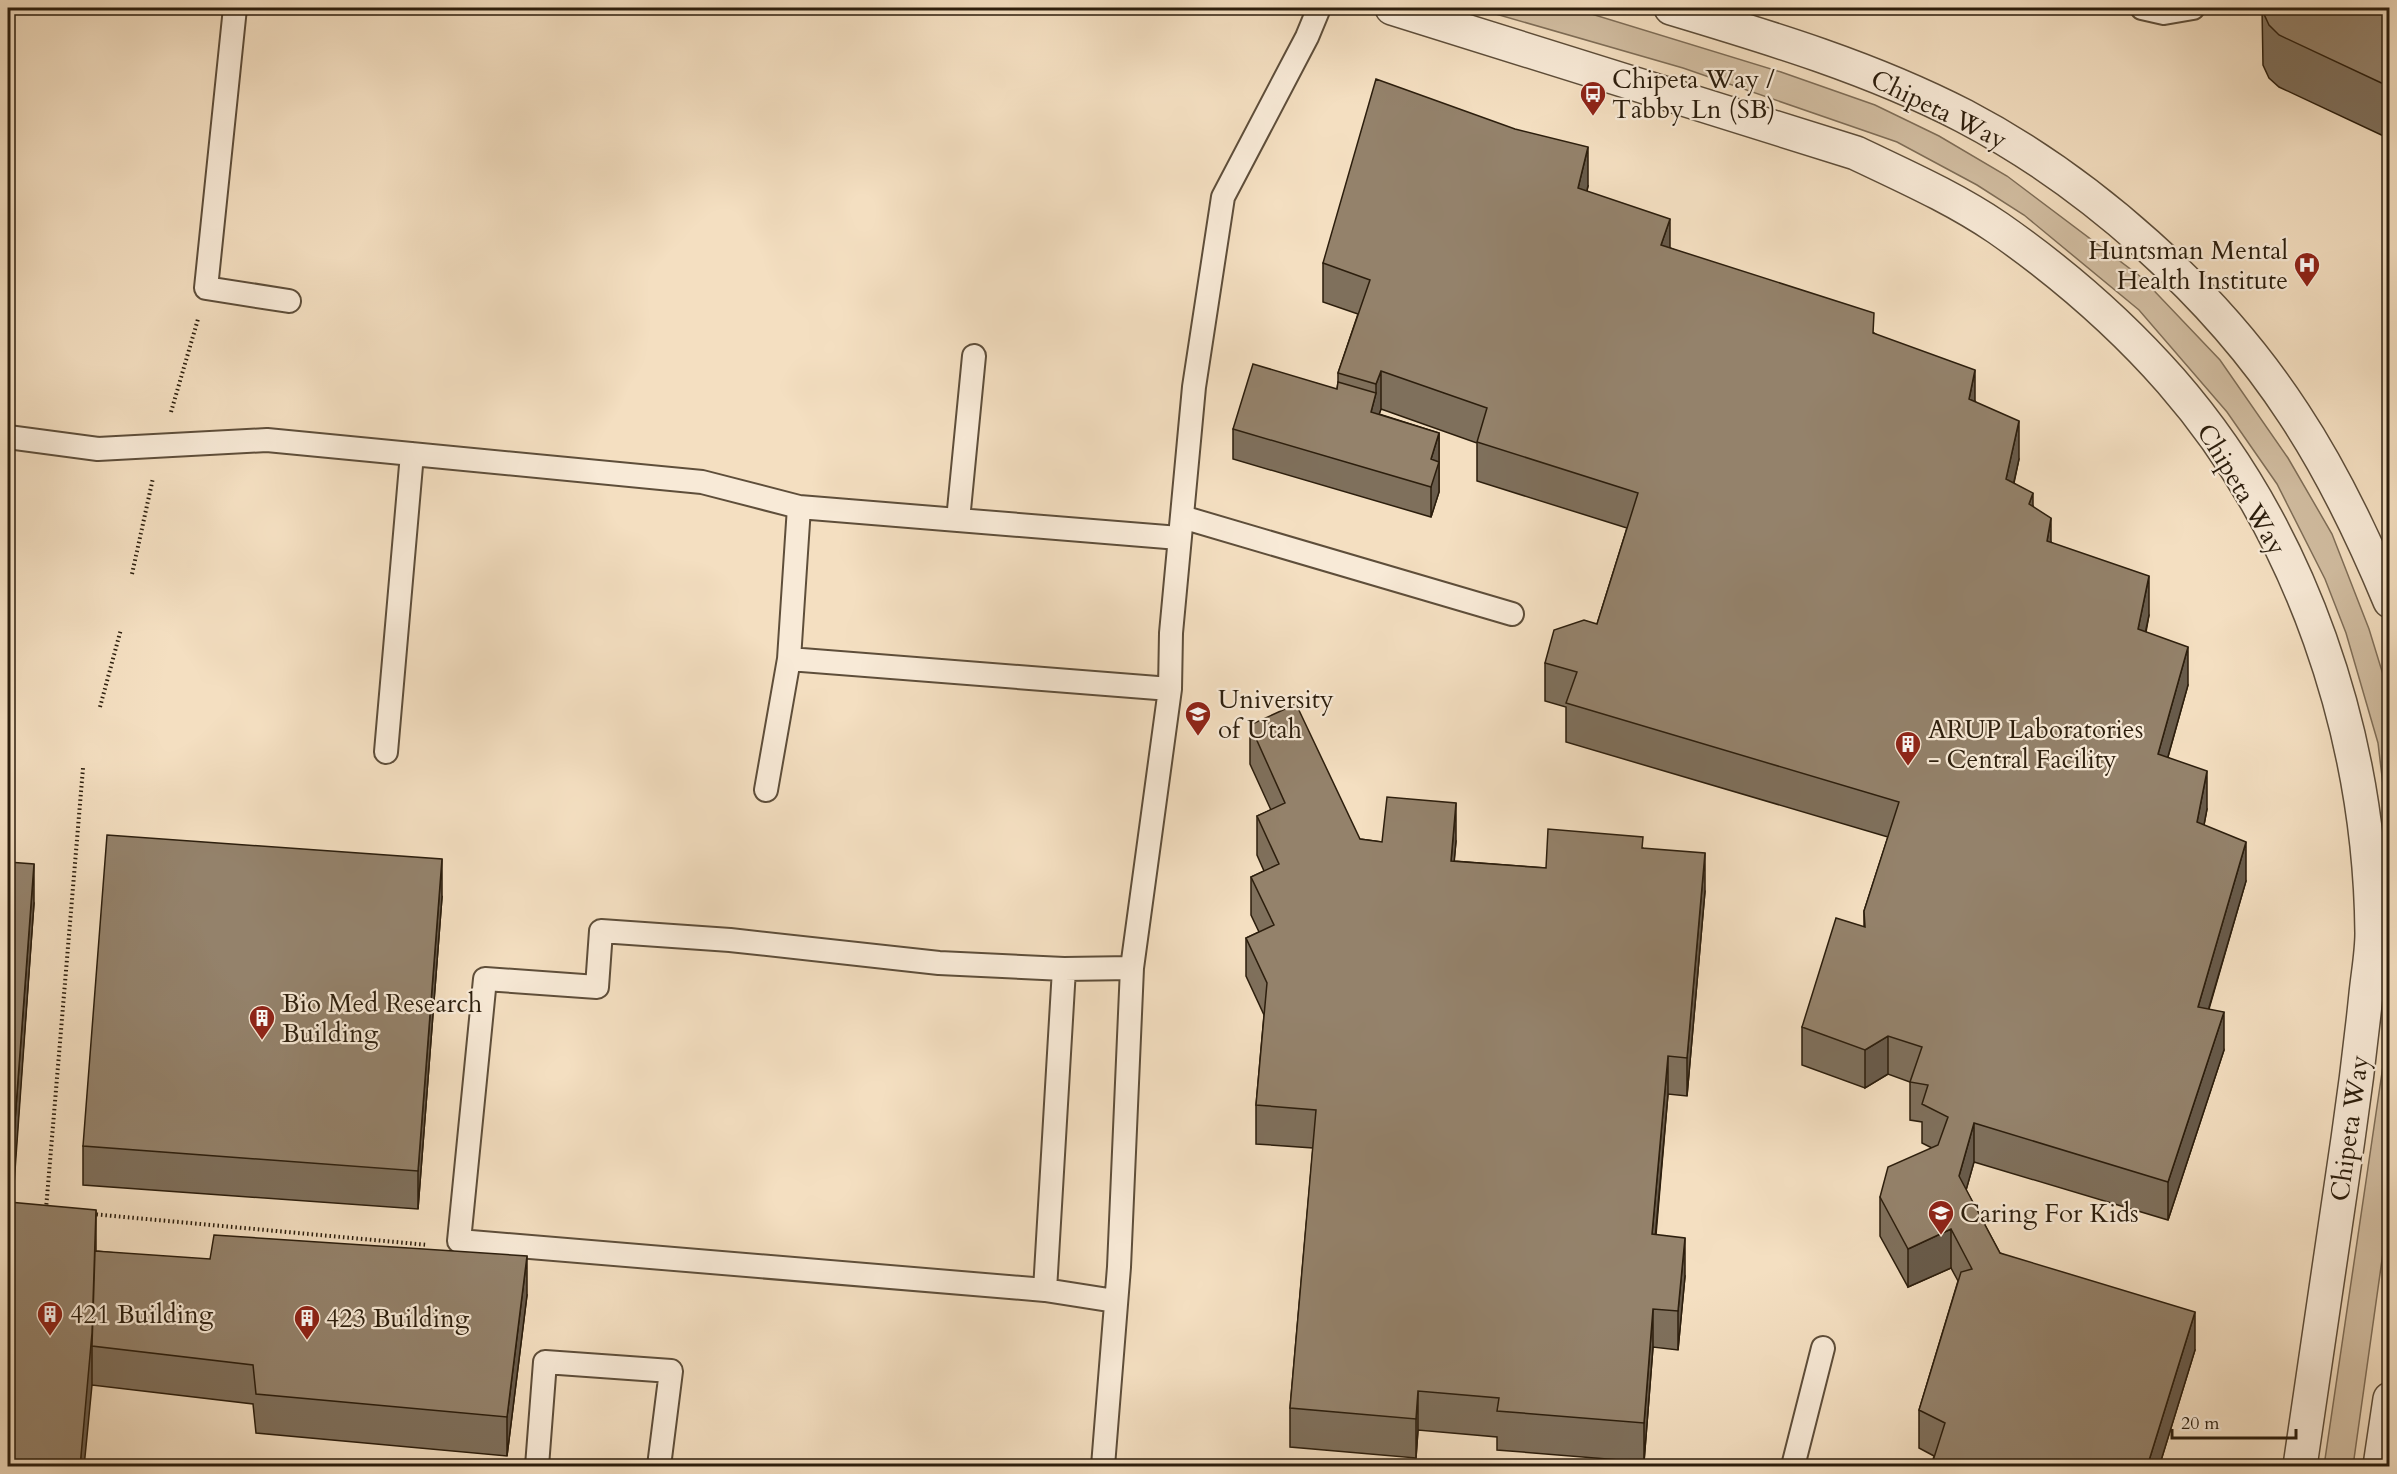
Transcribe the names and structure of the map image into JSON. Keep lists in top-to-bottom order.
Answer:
{
  "streets": {
    "street": ["Chipeta Way"]
  },
  "places": {
    "bus stop": ["Chipeta Way / Tabby Ln (SB)"],
    "hospital": ["Huntsman Mental Health Institute"],
    "school or university": ["University of Utah", "Caring For Kids"],
    "building": [
      "ARUP Laboratories - Central Facility",
      "Bio Med Research Building",
      "421 Building",
      "423 Building"
    ]
  },
  "scale_bar": "20 m"
}
